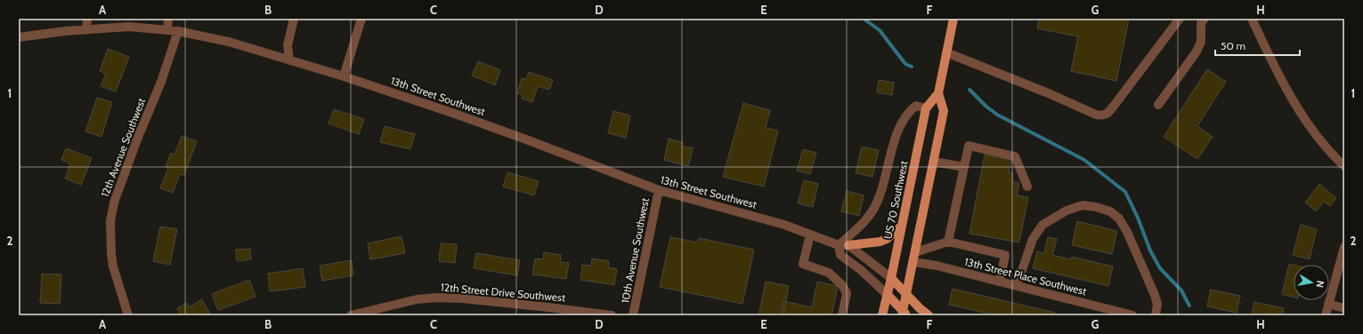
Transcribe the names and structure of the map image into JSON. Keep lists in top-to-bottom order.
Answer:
{
  "streets": {
    "main road": ["US 70 Southwest"],
    "street": [
      "13th Street Southwest",
      "12th Avenue Southwest",
      "10th Avenue Southwest",
      "13th Street Place Southwest",
      "12th Street Drive Southwest"
    ]
  },
  "crossings": [
    ["13th Street Southwest", "12th Avenue Southwest"],
    ["13th Street Southwest", "10th Avenue Southwest"],
    ["US 70 Southwest", "13th Street Place Southwest"]
  ],
  "scale_bar": "50 m",
  "north": "right",
  "grid": {
    "columns": [
      "A",
      "B",
      "C",
      "D",
      "E",
      "F",
      "G",
      "H"
    ],
    "rows": ["1", "2"]
  }
}
